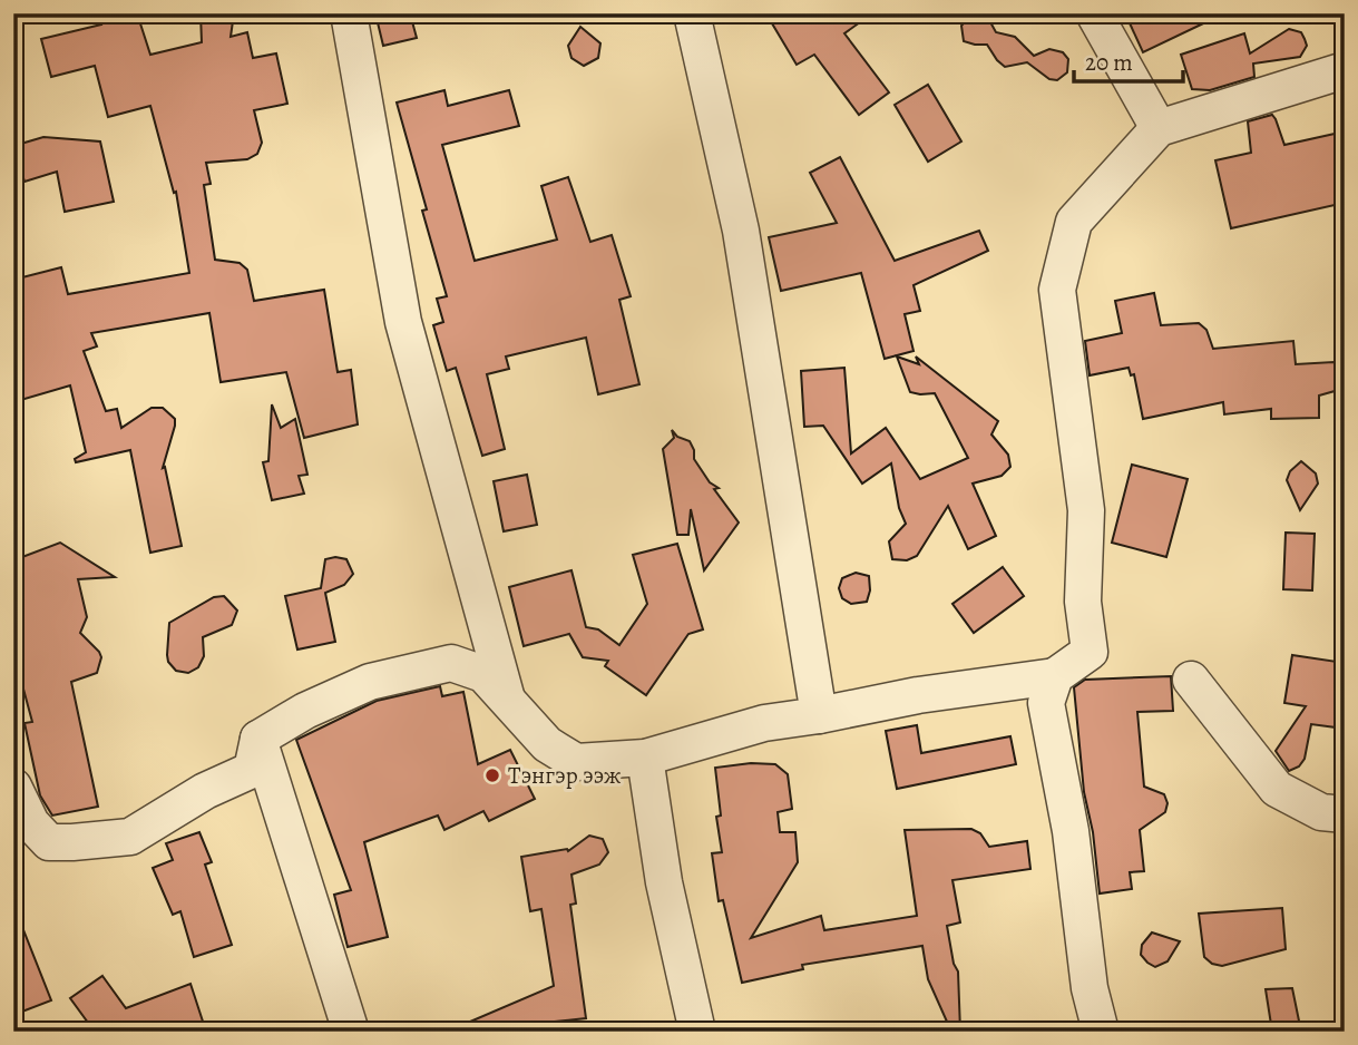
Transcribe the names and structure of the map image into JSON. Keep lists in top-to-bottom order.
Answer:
{
  "places": ["Тэнгэр ээж"],
  "scale_bar": "20 m"
}
